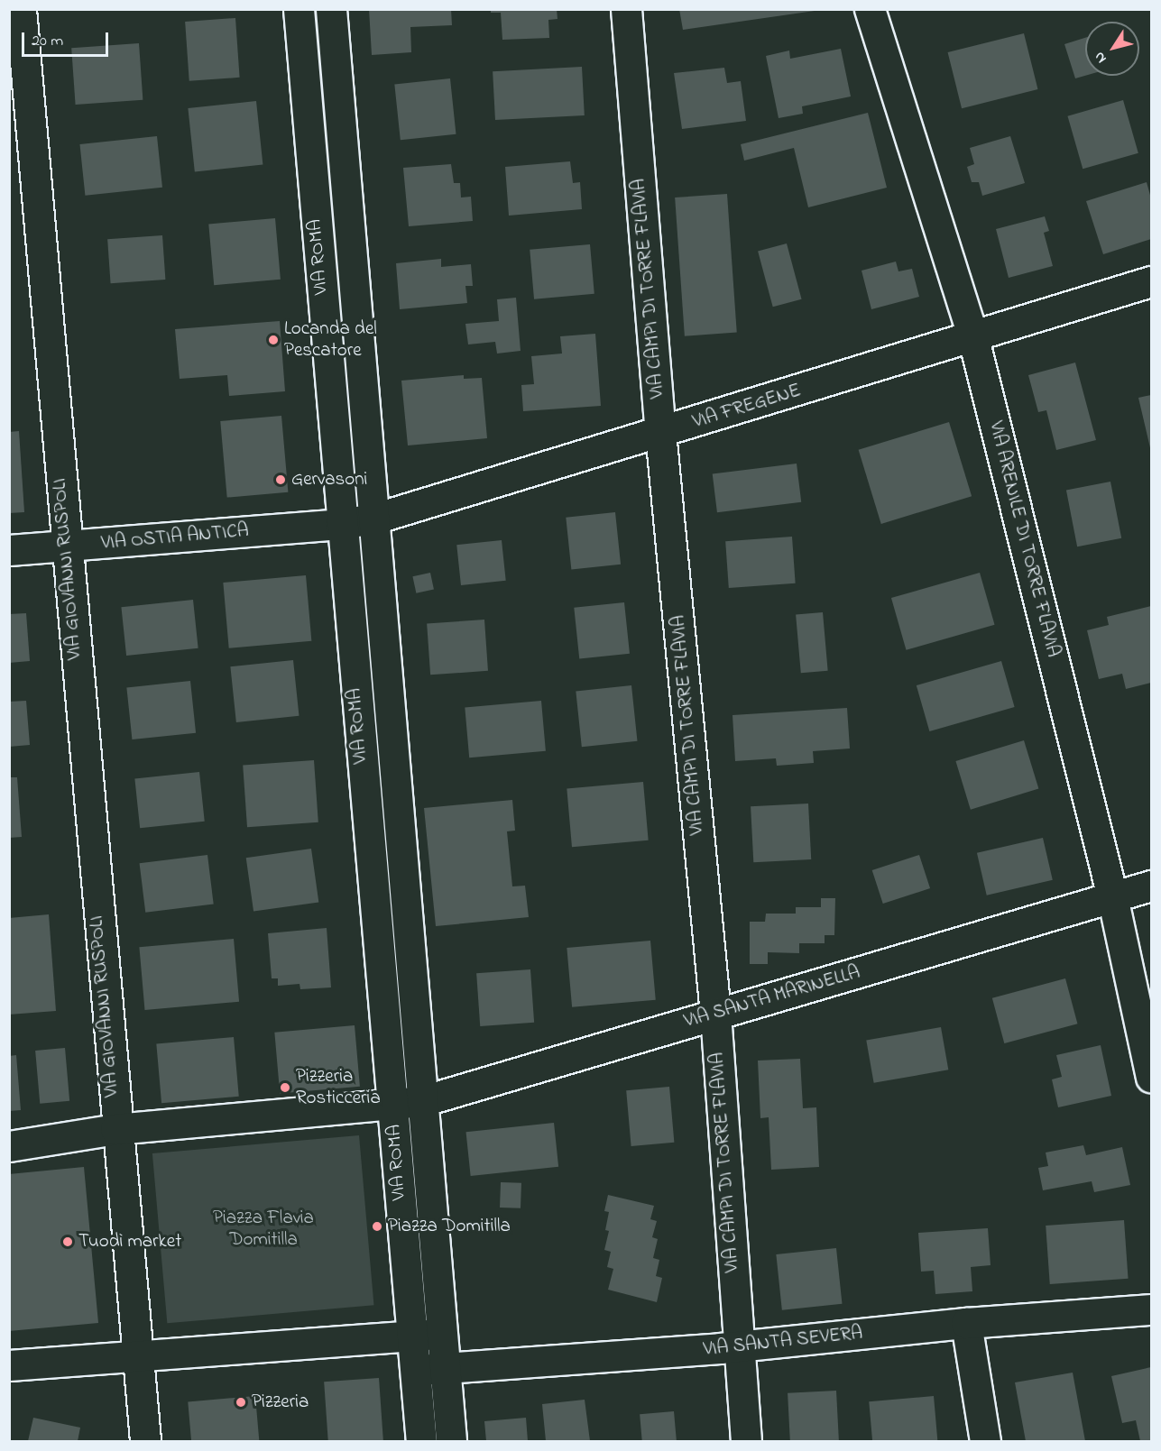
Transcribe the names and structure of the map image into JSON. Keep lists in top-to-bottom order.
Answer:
{
  "streets": {
    "street": [
      "VIA ROMA",
      "VIA CAMPI DI TORRE FLAVIA",
      "VIA FREGENE",
      "VIA OSTIA ANTICA",
      "VIA ARENILE DI TORRE FLAVIA",
      "VIA GIOVANNI RUSPOLI",
      "VIA SANTA MARINELLA",
      "VIA SANTA SEVERA"
    ]
  },
  "crossings": [
    ["VIA ROMA", "VIA FREGENE"],
    ["VIA ROMA", "VIA OSTIA ANTICA"],
    ["VIA ROMA", "VIA SANTA MARINELLA"],
    ["VIA ROMA", "VIA SANTA SEVERA"],
    ["VIA CAMPI DI TORRE FLAVIA", "VIA FREGENE"],
    ["VIA CAMPI DI TORRE FLAVIA", "VIA SANTA MARINELLA"],
    ["VIA CAMPI DI TORRE FLAVIA", "VIA SANTA SEVERA"],
    ["VIA FREGENE", "VIA OSTIA ANTICA"],
    ["VIA FREGENE", "VIA ARENILE DI TORRE FLAVIA"],
    ["VIA OSTIA ANTICA", "VIA GIOVANNI RUSPOLI"],
    ["VIA ARENILE DI TORRE FLAVIA", "VIA SANTA MARINELLA"]
  ],
  "parks": ["Piazza Flavia Domitilla"],
  "places": [
    "Locanda del Pescatore",
    "Gervasoni",
    "Pizzeria Rosticceria",
    "Piazza Domitilla",
    "Tuodì market",
    "Pizzeria"
  ],
  "scale_bar": "20 m",
  "north": "bottom left"
}
